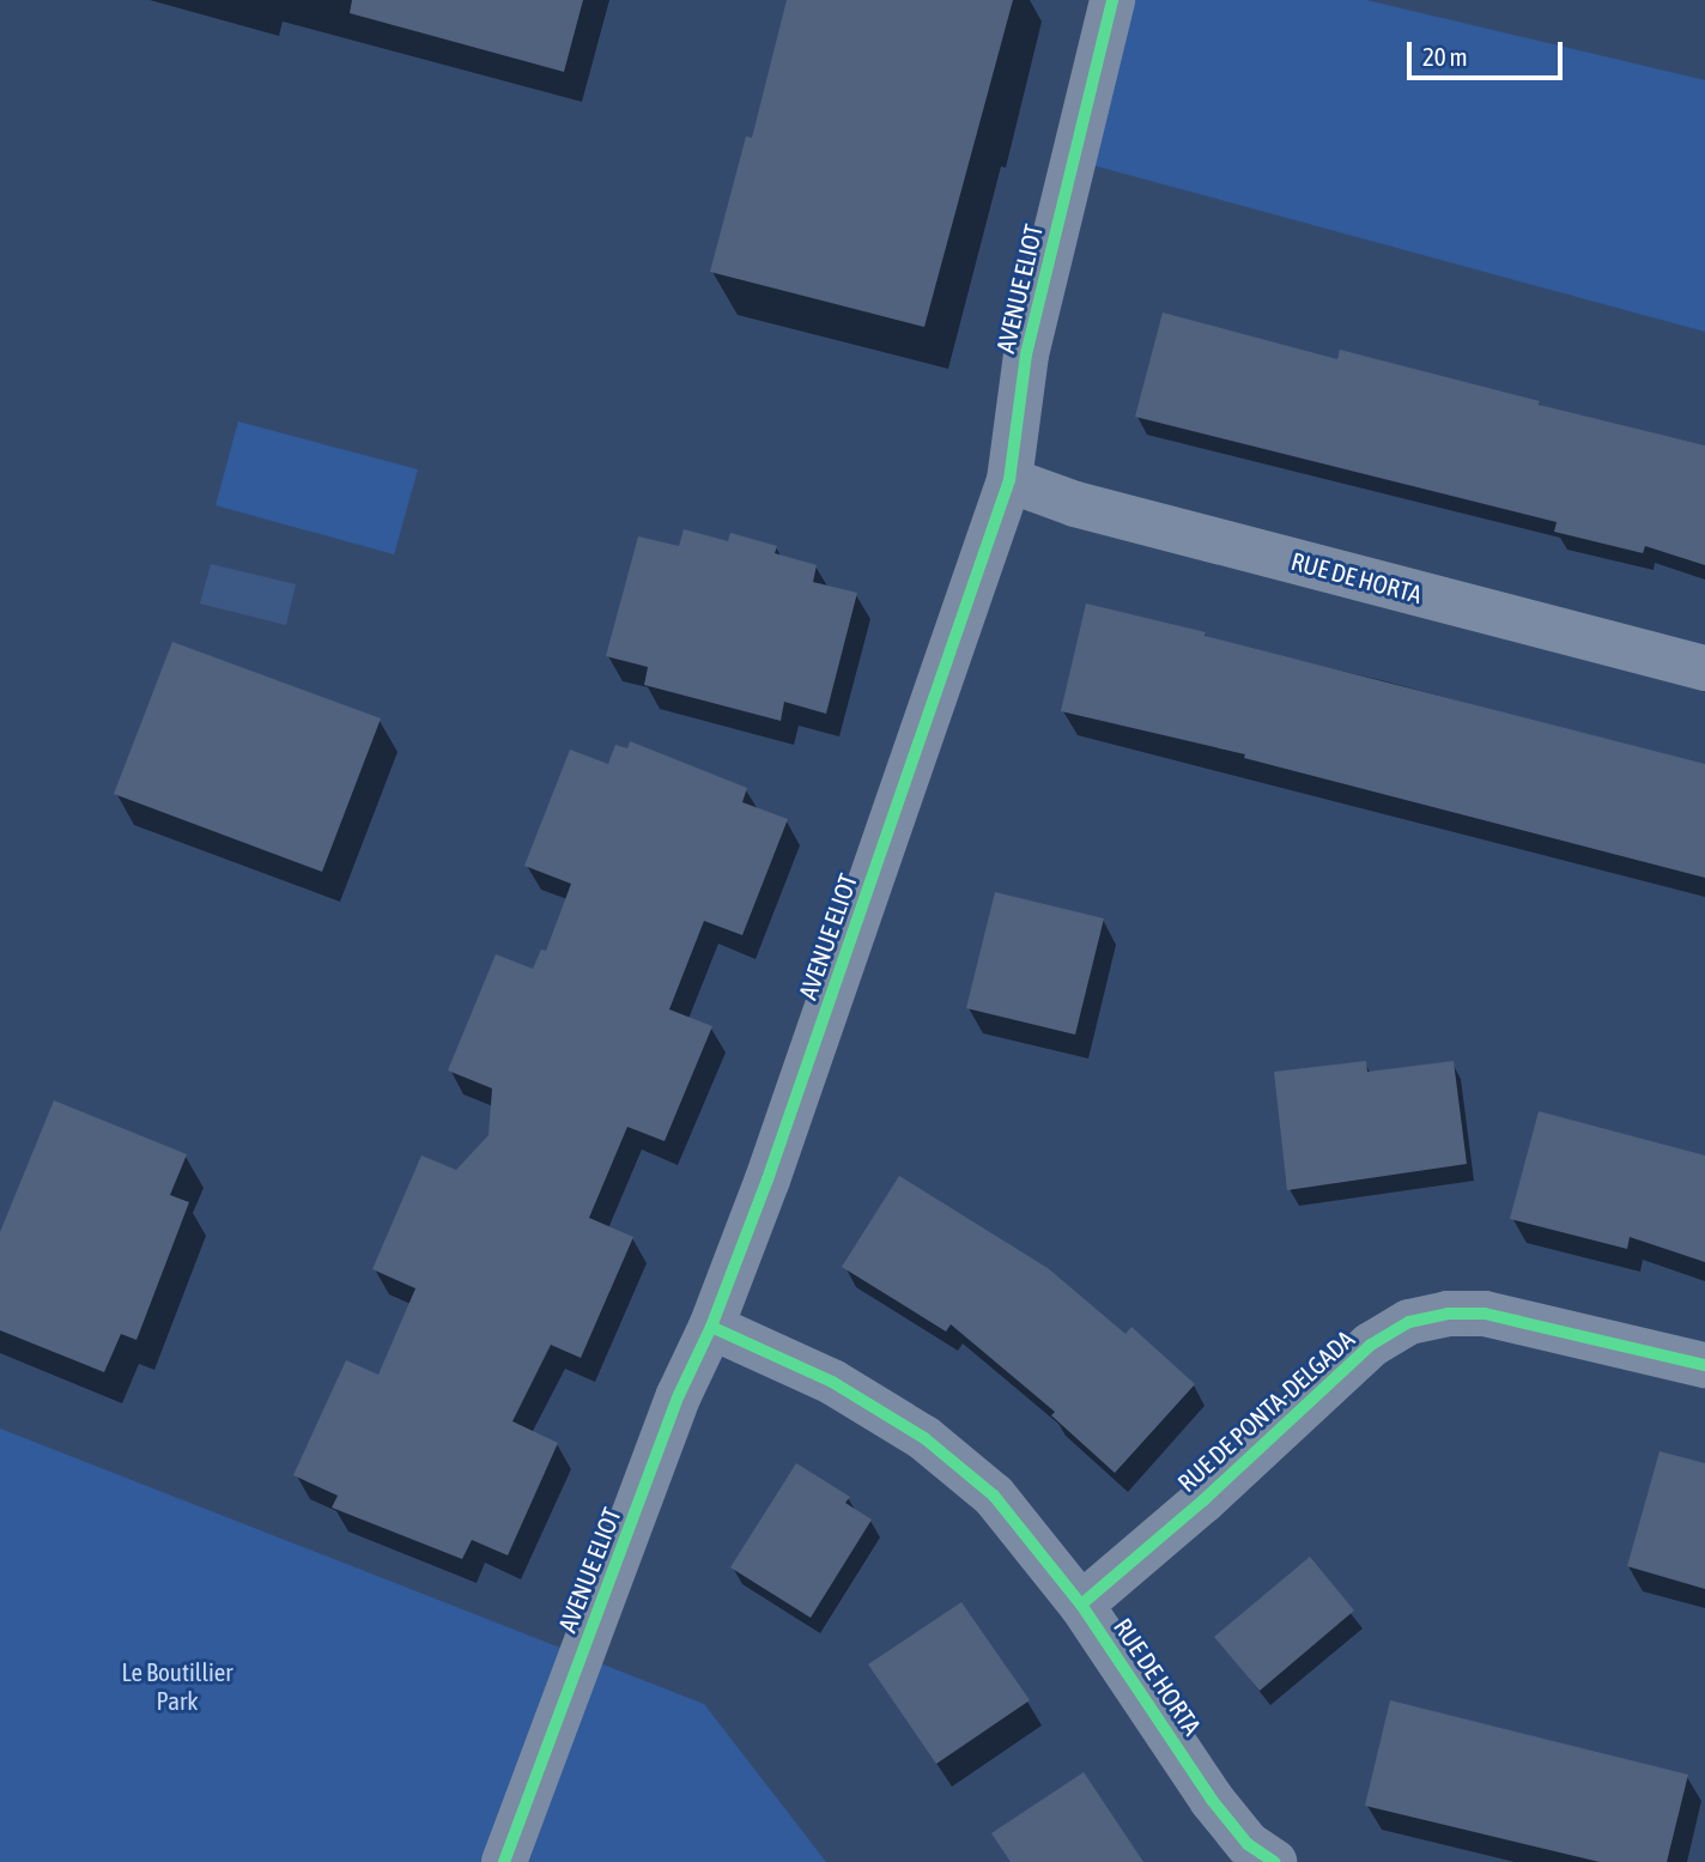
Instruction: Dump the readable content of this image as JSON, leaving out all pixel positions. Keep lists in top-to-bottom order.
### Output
{
  "streets": {
    "street": ["AVENUE ELIOT", "RUE DE HORTA", "RUE DE PONTA-DELGADA"]
  },
  "crossings": [
    ["AVENUE ELIOT", "RUE DE HORTA"],
    ["RUE DE HORTA", "RUE DE PONTA-DELGADA"]
  ],
  "parks": ["Le Boutillier Park"],
  "scale_bar": "20 m"
}
